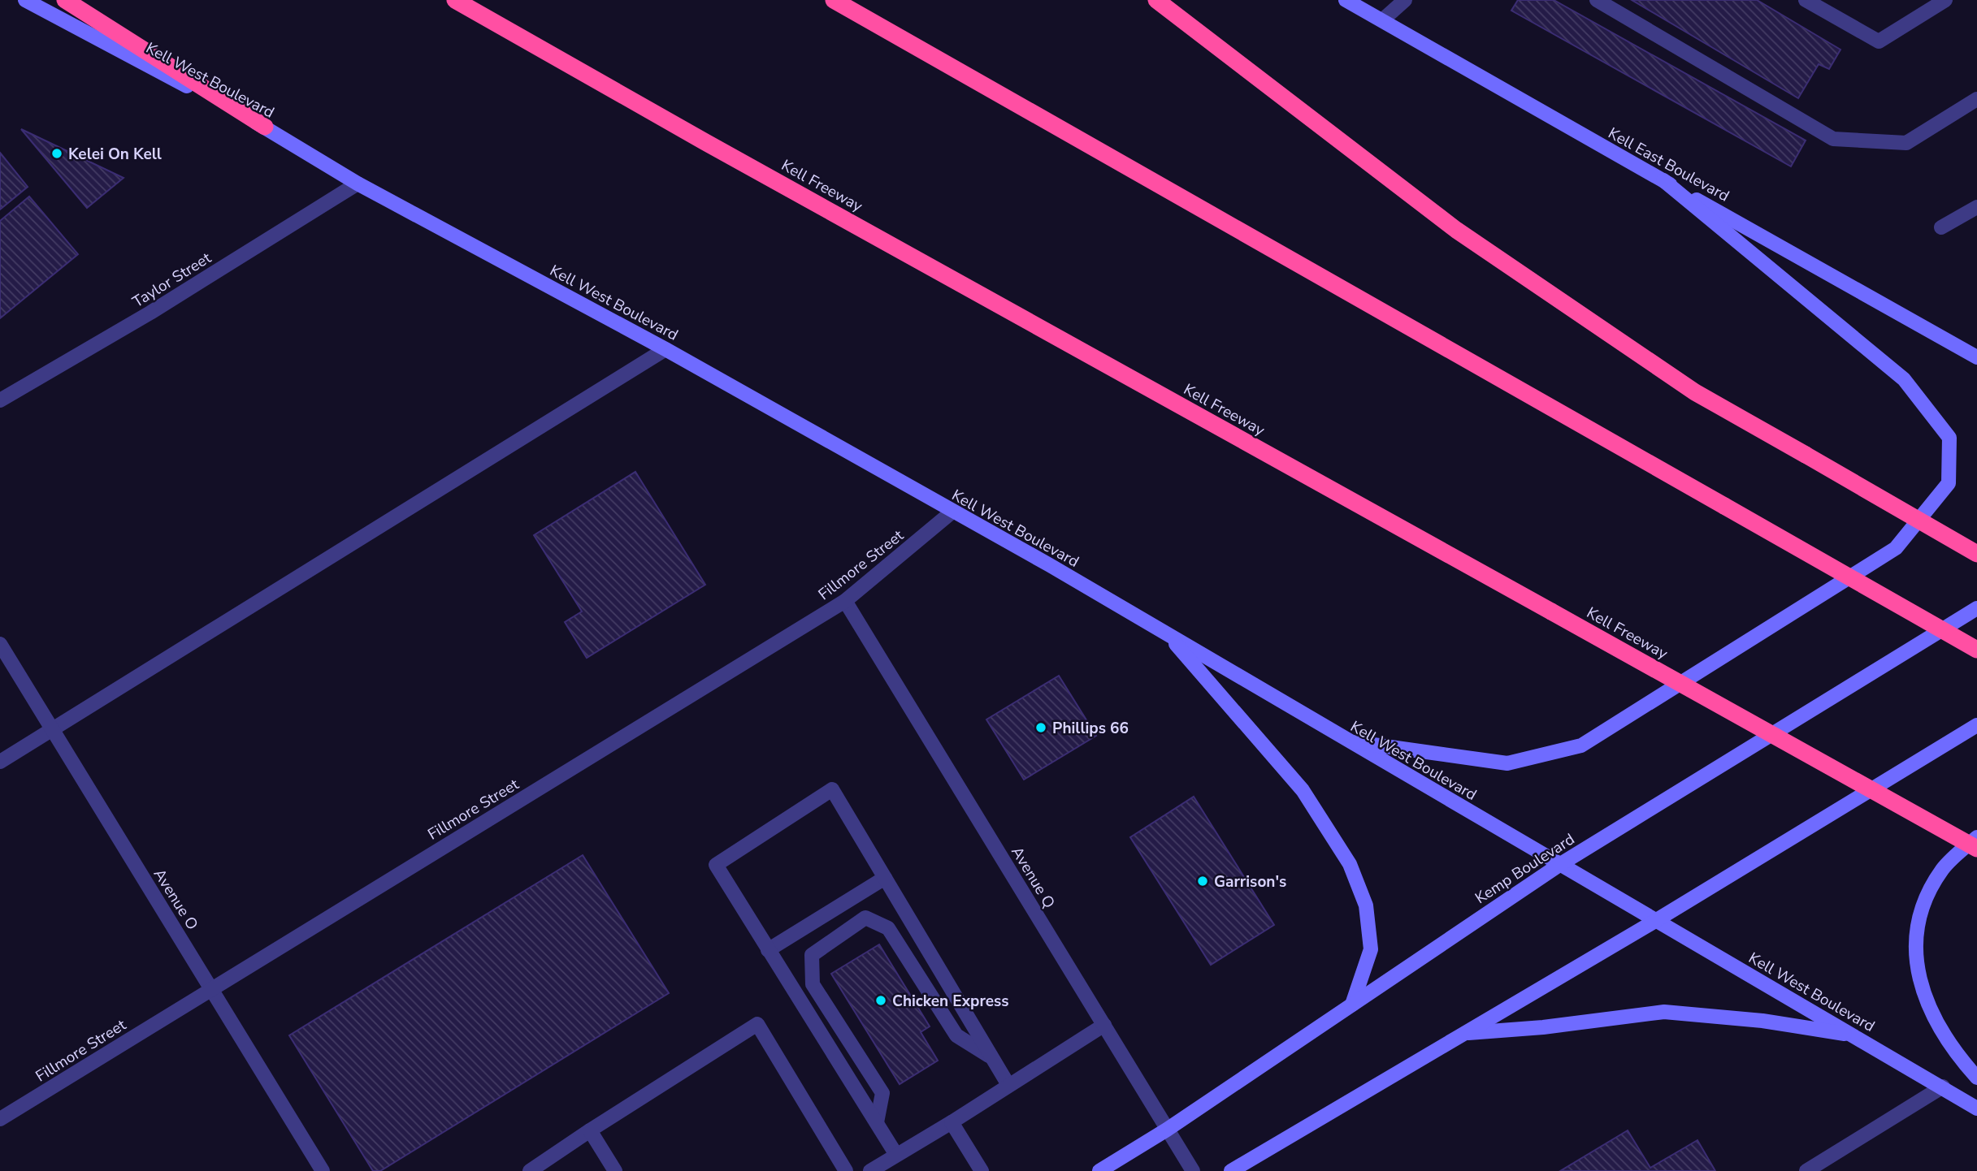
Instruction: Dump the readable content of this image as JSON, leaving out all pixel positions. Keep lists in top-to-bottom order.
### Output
{
  "streets": {
    "highway": ["Kell Freeway"],
    "main road": ["Kell West Boulevard", "Kell East Boulevard", "Kemp Boulevard"],
    "street": [
      "Taylor Street",
      "Fillmore Street",
      "Avenue Q",
      "Avenue O"
    ]
  },
  "crossings": [
    ["Kell West Boulevard", "Taylor Street"],
    ["Kell West Boulevard", "Fillmore Street"],
    ["Kell West Boulevard", "Kemp Boulevard"],
    ["Fillmore Street", "Avenue Q"],
    ["Fillmore Street", "Avenue O"],
    ["Kemp Boulevard", "Avenue Q"]
  ],
  "places": [
    "Kelei On Kell",
    "Phillips 66",
    "Garrison's",
    "Chicken Express"
  ]
}
